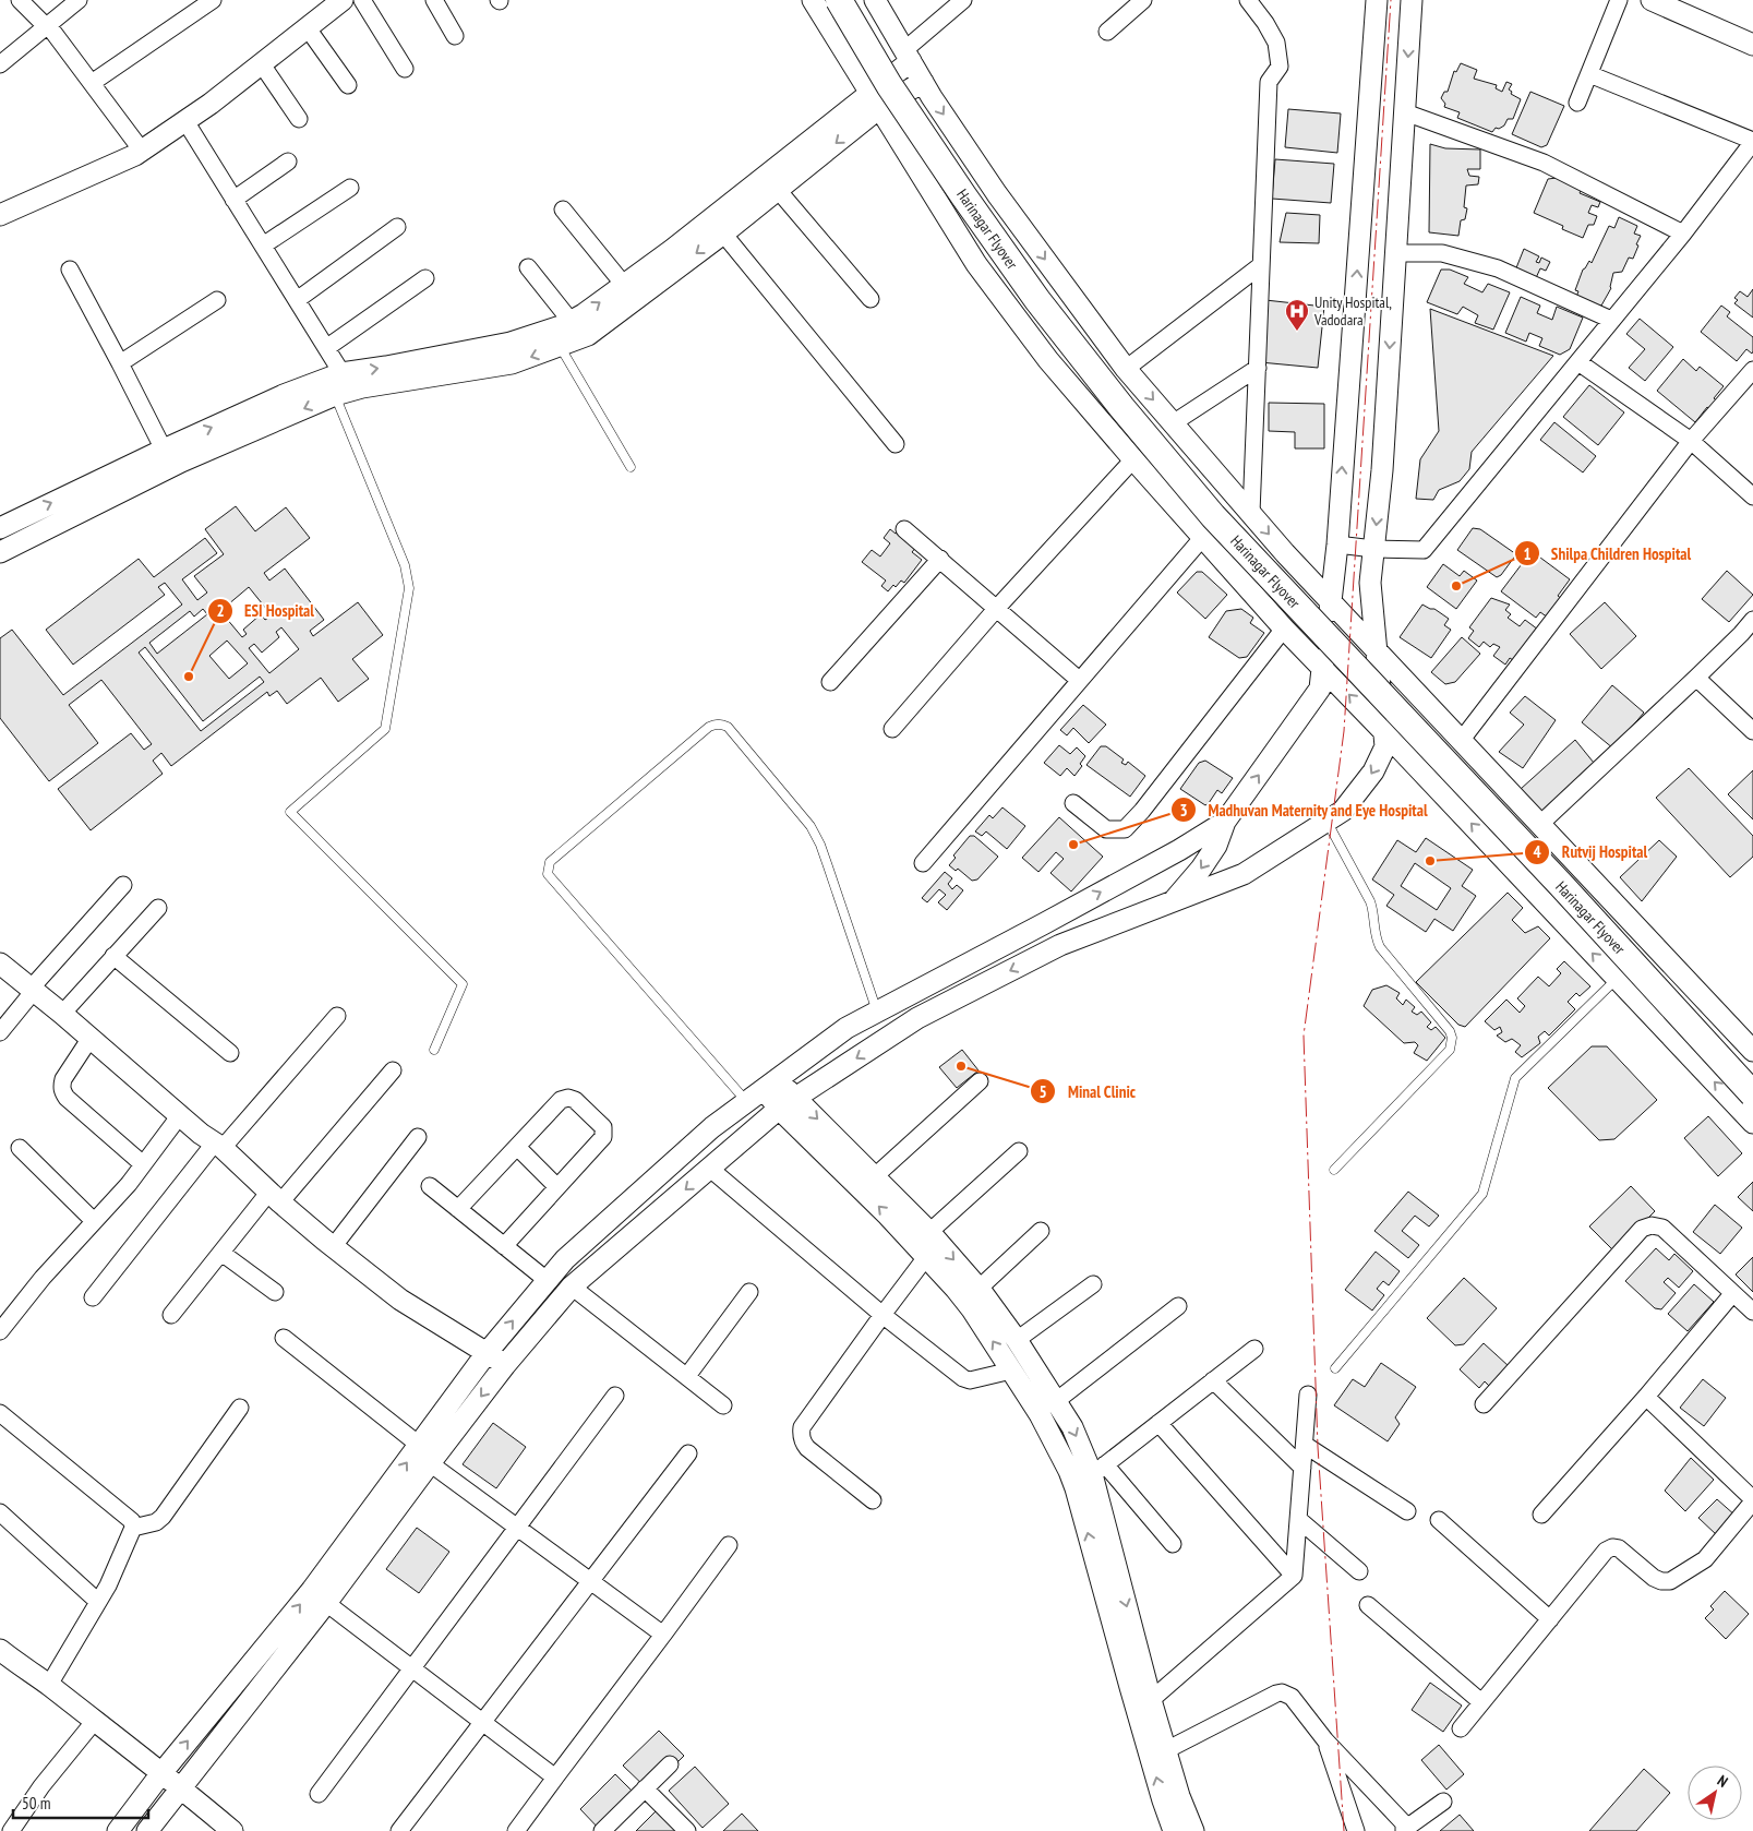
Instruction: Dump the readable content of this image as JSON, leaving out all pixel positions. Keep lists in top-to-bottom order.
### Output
{
  "streets": {
    "main road": ["Harinagar Flyover"]
  },
  "places": {
    "hospital": ["Unity Hospital, Vadodara"],
    "other": [
      "Shilpa Children Hospital",
      "ESI Hospital",
      "Madhuvan Maternity and Eye Hospital",
      "Rutvij Hospital",
      "Minal Clinic"
    ]
  },
  "scale_bar": "50 m",
  "north": "top right"
}
